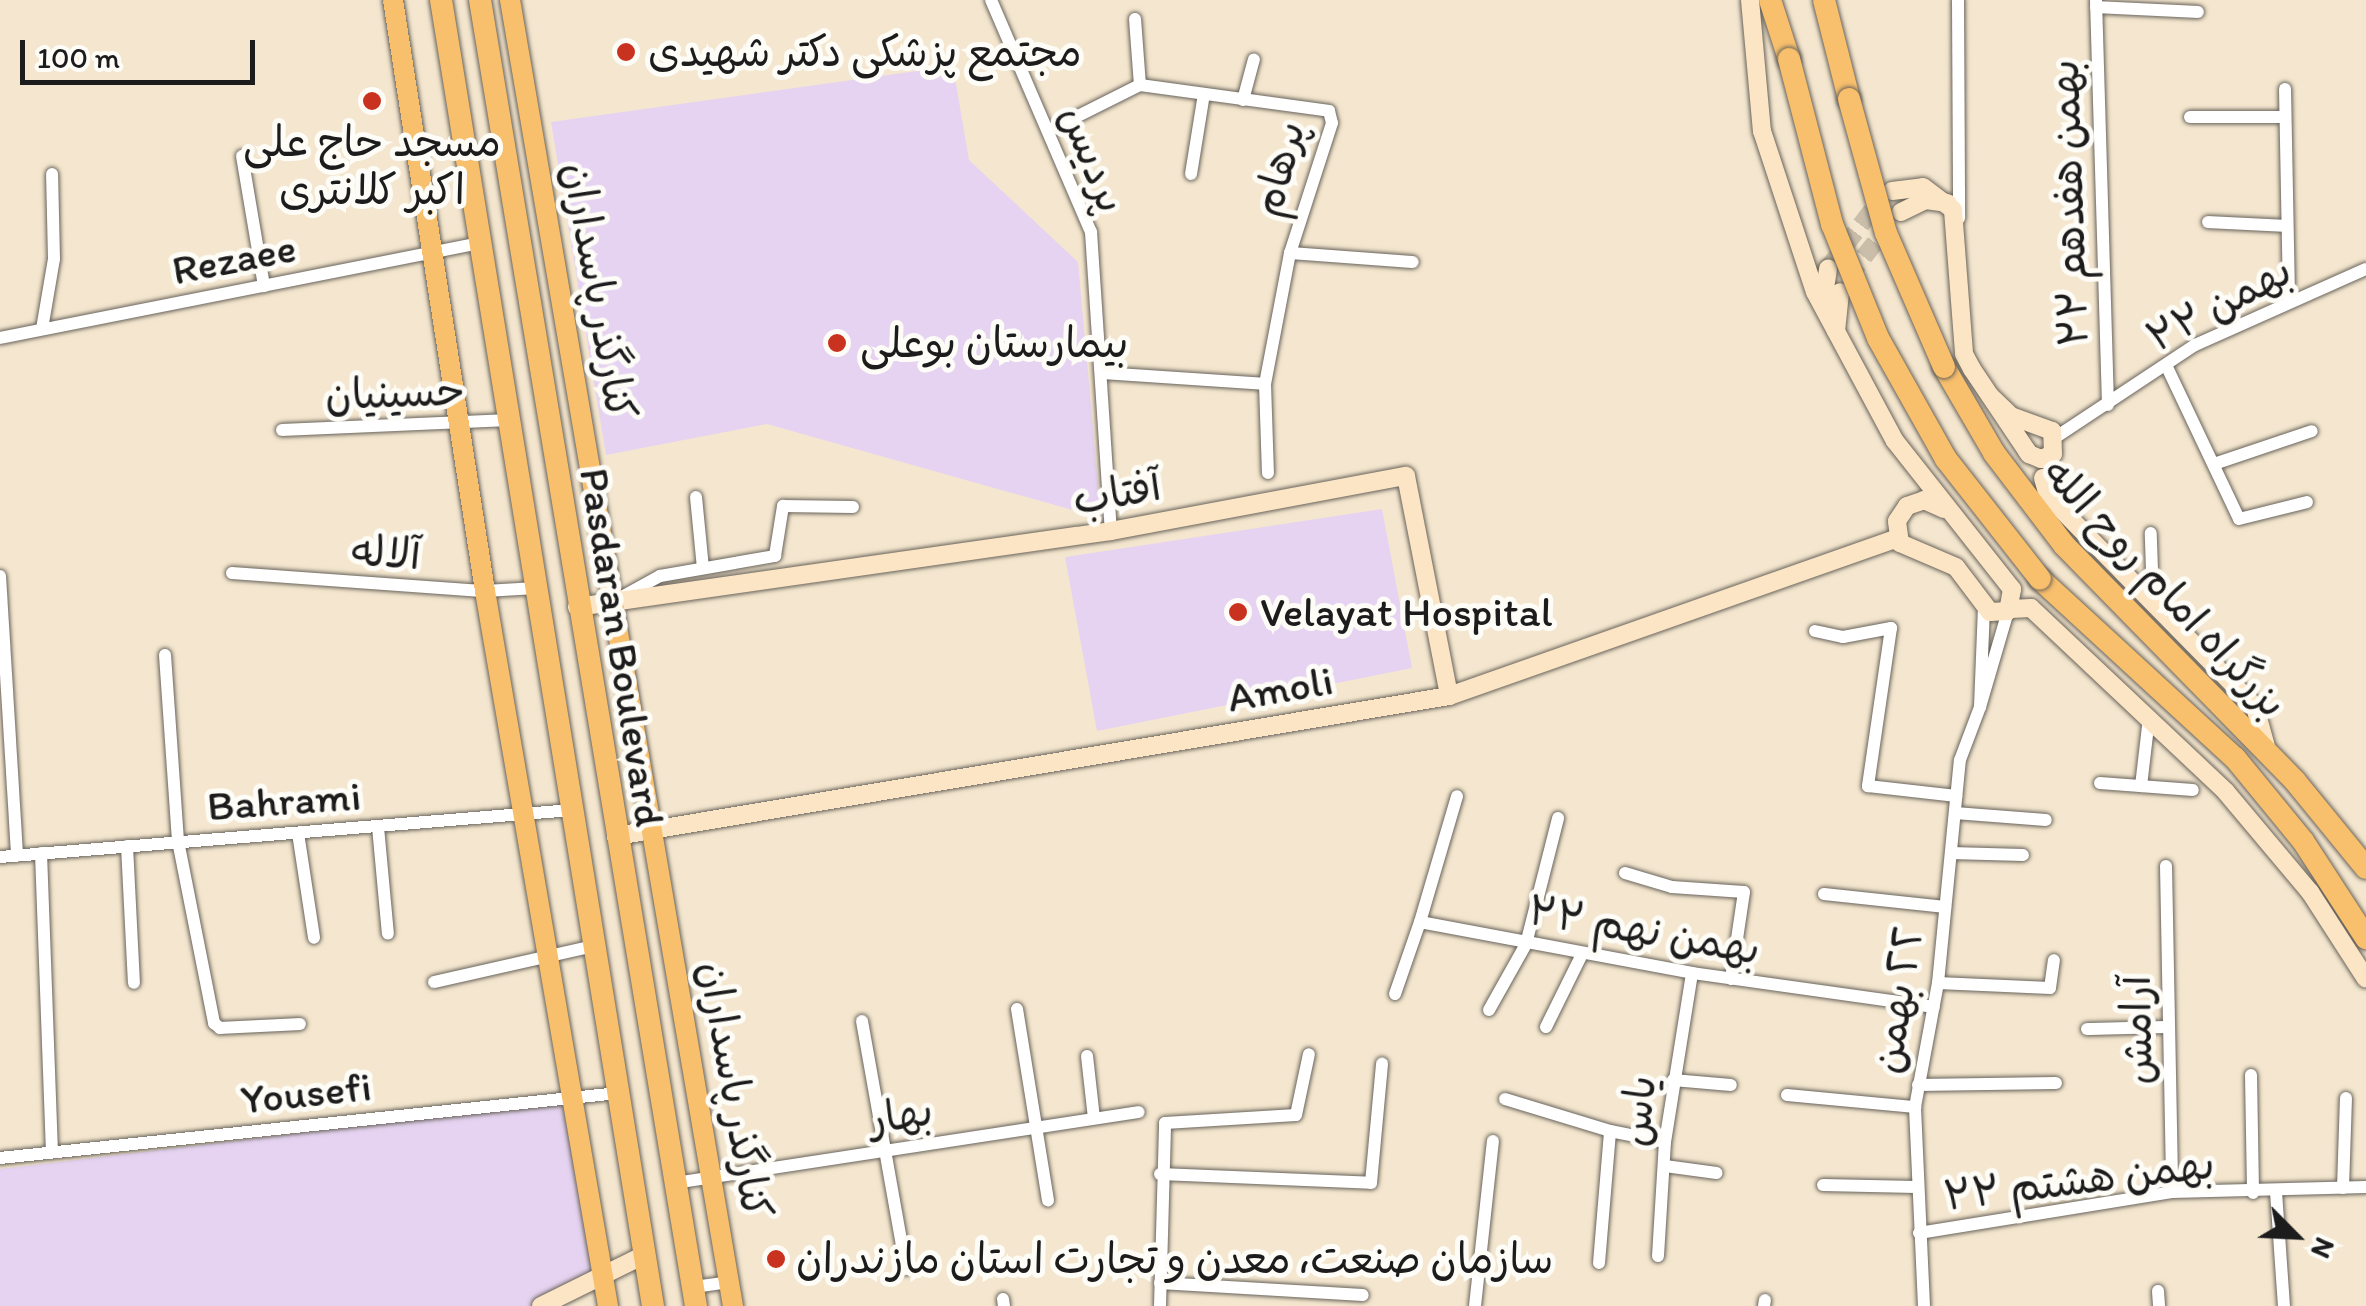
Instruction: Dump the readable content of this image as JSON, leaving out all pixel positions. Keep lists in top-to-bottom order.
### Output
{
  "streets": {
    "highway": ["بزرگراه امام روح الله", "Pasdaran Boulevard"],
    "main road": ["کنارگذر پاسداران", "آفتاب", "Amoli"],
    "street": [
      "پردیس",
      "پرهام",
      "۲۲ بهمن هفدهم",
      "Rezaee",
      "۲۲ بهمن",
      "حسینیان",
      "آلاله",
      "Bahrami",
      "۲۲ بهمن نهم",
      "٢٢ بهمن",
      "آرامش",
      "Yousefi",
      "یاس",
      "بهار",
      "۲۲ بهمن هشتم"
    ]
  },
  "crossings": [
    ["پردیس", "آفتاب"],
    ["۲۲ بهمن هفدهم", "۲۲ بهمن"],
    ["Rezaee", "Pasdaran Boulevard"],
    ["کنارگذر پاسداران", "آفتاب"],
    ["کنارگذر پاسداران", "Amoli"],
    ["کنارگذر پاسداران", "بهار"],
    ["حسینیان", "Pasdaran Boulevard"],
    ["آفتاب", "Pasdaran Boulevard"],
    ["آفتاب", "Amoli"],
    ["آلاله", "Pasdaran Boulevard"],
    ["Pasdaran Boulevard", "Amoli"],
    ["Pasdaran Boulevard", "Bahrami"],
    ["Pasdaran Boulevard", "Yousefi"],
    ["Pasdaran Boulevard", "بهار"],
    ["۲۲ بهمن نهم", "٢٢ بهمن"],
    ["۲۲ بهمن نهم", "یاس"],
    ["٢٢ بهمن", "۲۲ بهمن هشتم"],
    ["آرامش", "۲۲ بهمن هشتم"]
  ],
  "places": [
    "مجتمع پزشکی دکتر شهیدی",
    "مسجد حاج علی اکبر کلانتری",
    "بیمارستان بوعلی",
    "Velayat Hospital",
    "سازمان صنعت، معدن و تجارت استان مازندران"
  ],
  "scale_bar": "100 m",
  "north": "bottom right"
}
